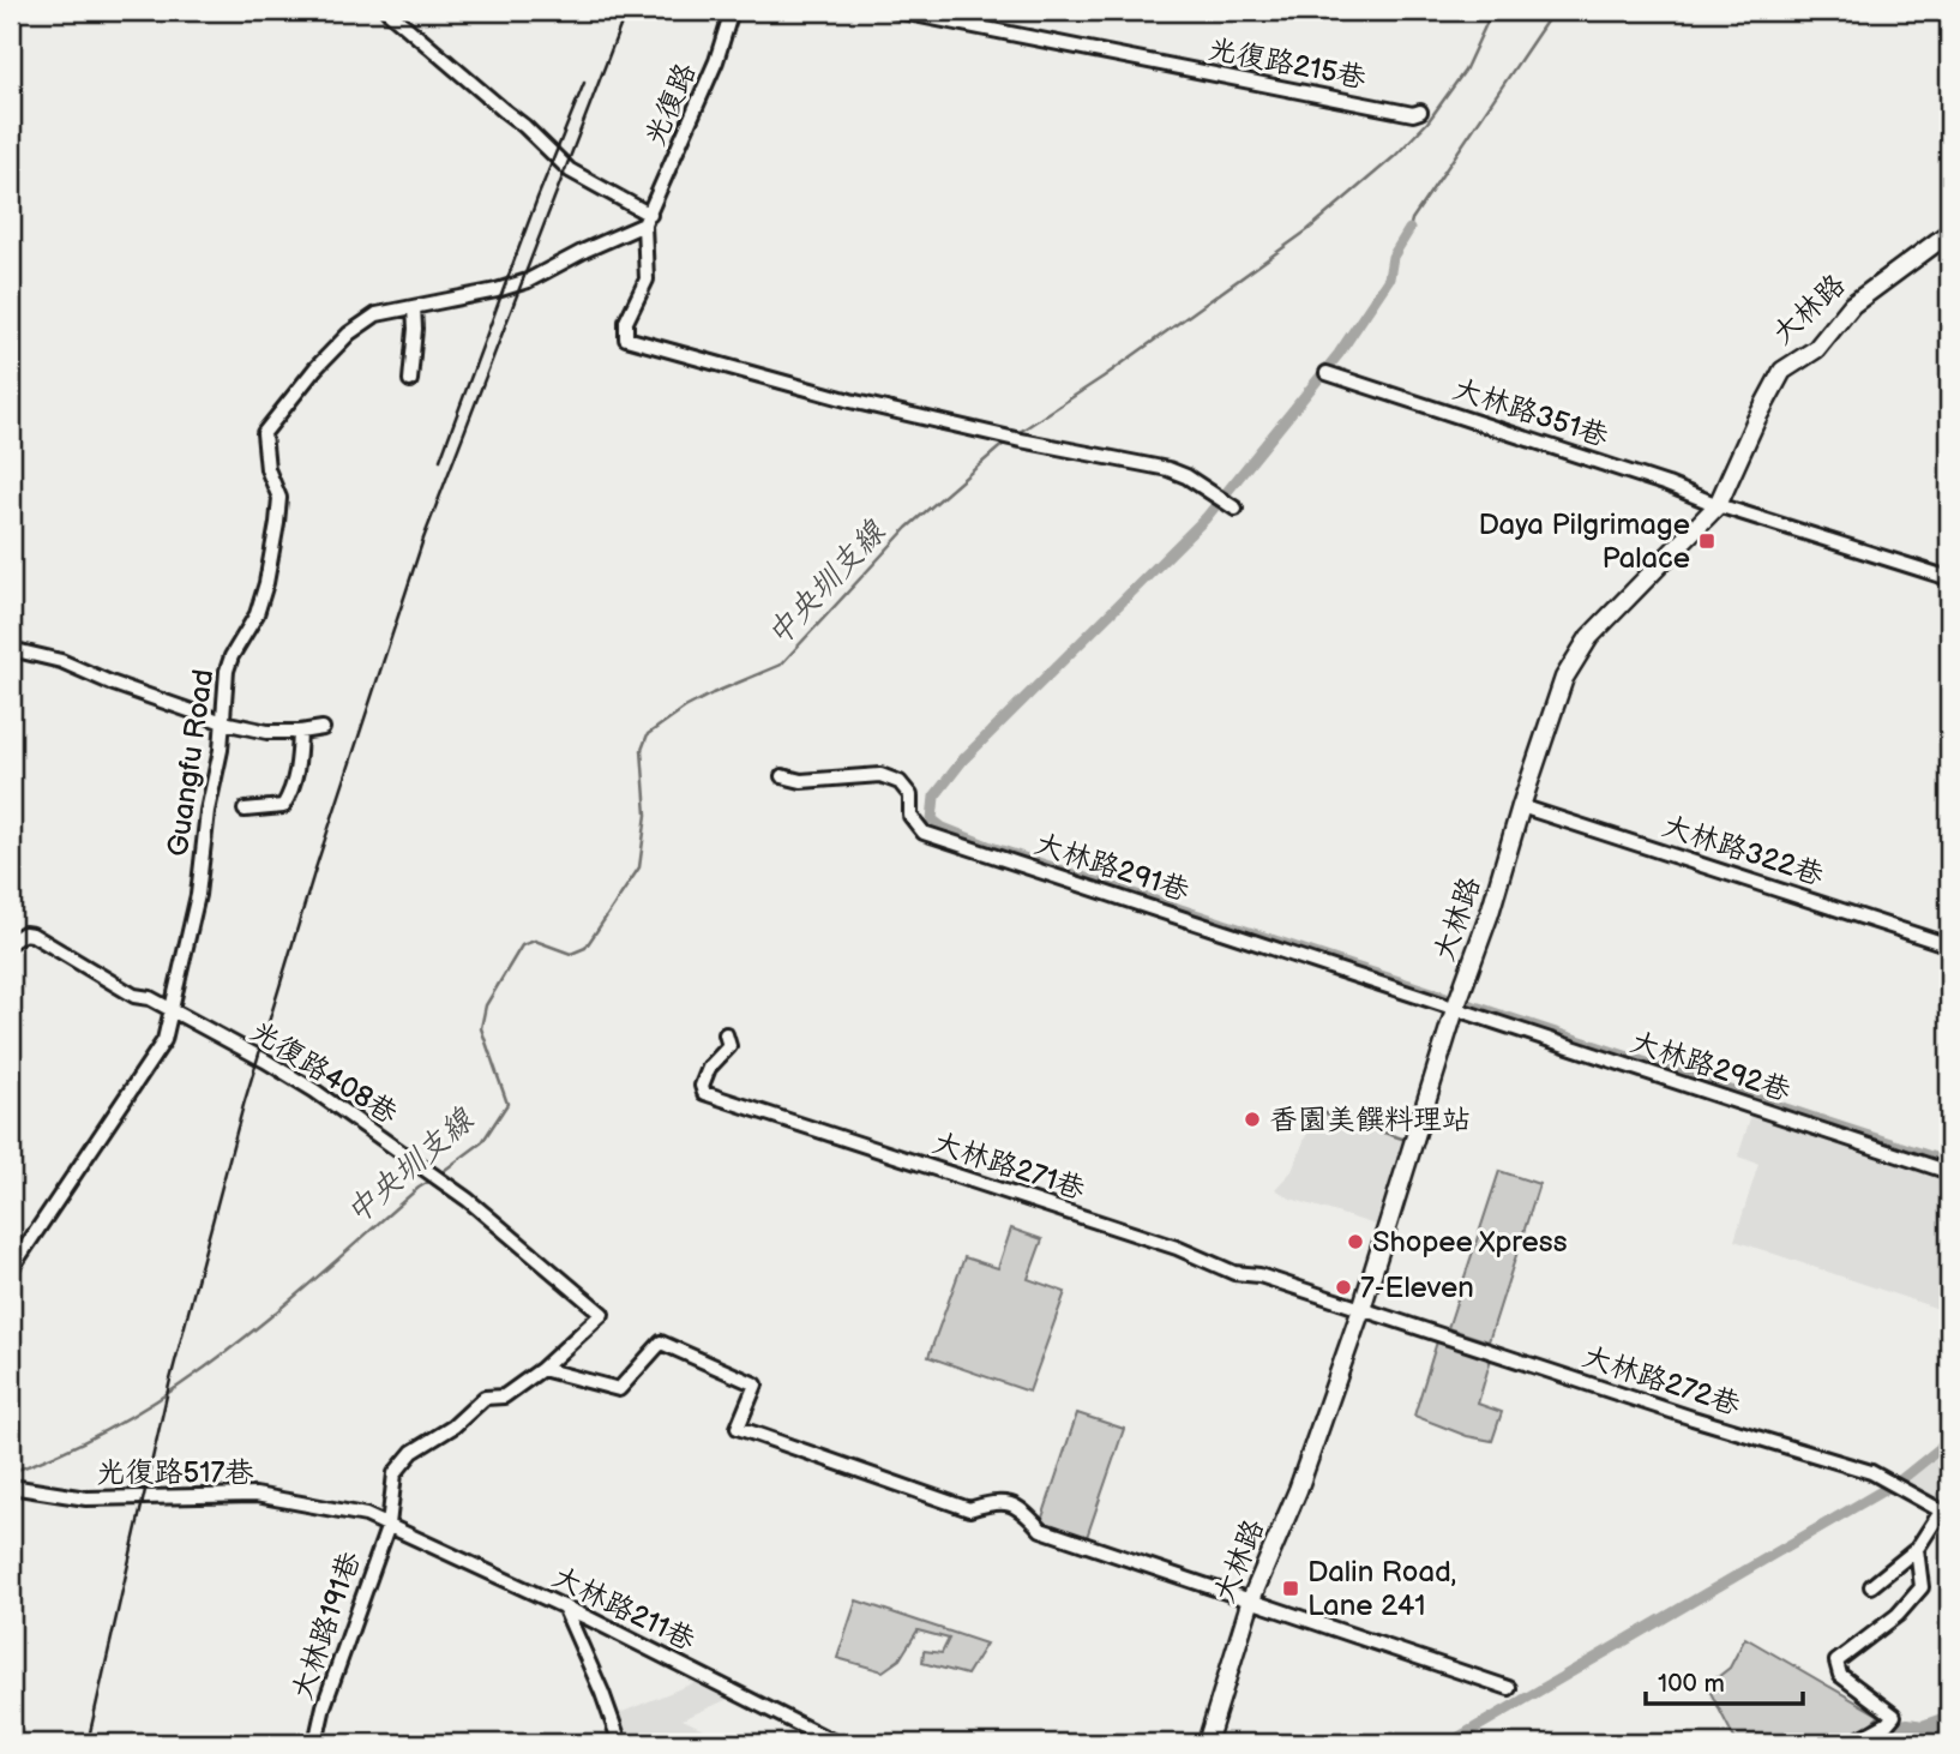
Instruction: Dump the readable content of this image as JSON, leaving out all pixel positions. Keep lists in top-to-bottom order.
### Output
{
  "streets": {
    "street": [
      "光復路215巷",
      "光復路",
      "大林路",
      "大林路351巷",
      "Guangfu Road",
      "大林路322巷",
      "大林路291巷",
      "大林路292巷",
      "光復路408巷",
      "大林路271巷",
      "大林路272巷",
      "光復路517巷",
      "大林路211巷",
      "大林路191巷"
    ]
  },
  "crossings": [
    ["光復路", "Guangfu Road"],
    ["大林路", "大林路351巷"],
    ["大林路", "大林路322巷"],
    ["大林路", "大林路291巷"],
    ["大林路", "大林路292巷"],
    ["大林路", "大林路271巷"],
    ["大林路", "大林路272巷"],
    ["Guangfu Road", "光復路408巷"],
    ["大林路291巷", "大林路292巷"],
    ["光復路408巷", "大林路191巷"],
    ["大林路271巷", "大林路272巷"],
    ["光復路517巷", "大林路211巷"],
    ["光復路517巷", "大林路191巷"],
    ["大林路211巷", "大林路191巷"]
  ],
  "water": ["中央圳支線"],
  "places": {
    "transit": ["Daya Pilgrimage Palace", "Dalin Road, Lane 241"],
    "other": ["香園美饌料理站", "Shopee Xpress", "7-Eleven"]
  },
  "scale_bar": "100 m"
}
